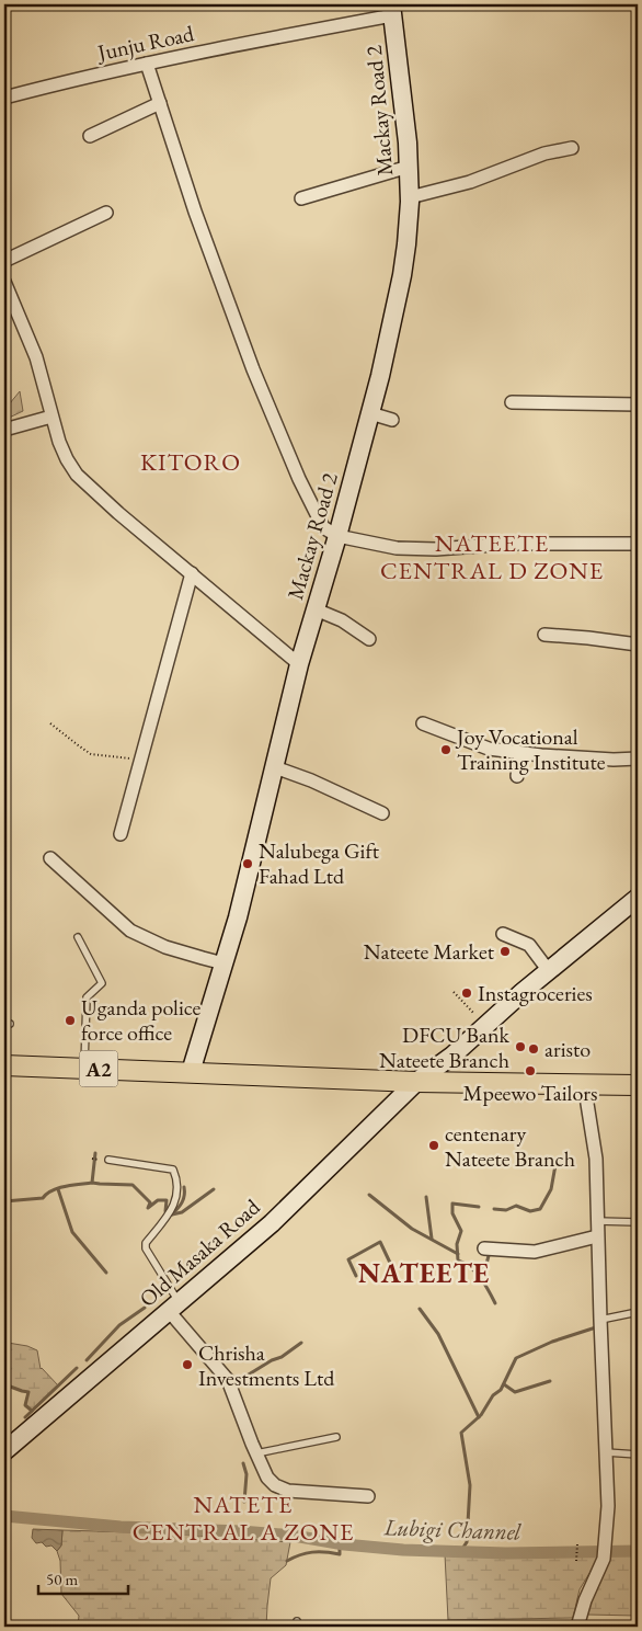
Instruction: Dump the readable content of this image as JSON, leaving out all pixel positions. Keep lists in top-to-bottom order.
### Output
{
  "streets": {
    "main road": ["A2"],
    "street": ["Junju Road", "Mackay Road 2", "Old Masaka Road"]
  },
  "crossings": [
    ["Junju Road", "Mackay Road 2"],
    ["Mackay Road 2", "A2"],
    ["A2", "Old Masaka Road"]
  ],
  "districts": [
    "KITORO",
    "NATEETE CENTRAL D ZONE",
    "NATEETE",
    "NATETE CENTRAL A ZONE"
  ],
  "water": ["Lubigi Channel"],
  "places": [
    "Joy Vocational Training Institute",
    "Nalubega Gift Fahad Ltd",
    "Nateete Market",
    "Instagroceries",
    "Uganda police force office",
    "DFCU Bank Nateete Branch",
    "aristo",
    "Mpeewo Tailors",
    "centenary Nateete Branch",
    "Chrisha Investments Ltd"
  ],
  "scale_bar": "50 m"
}
